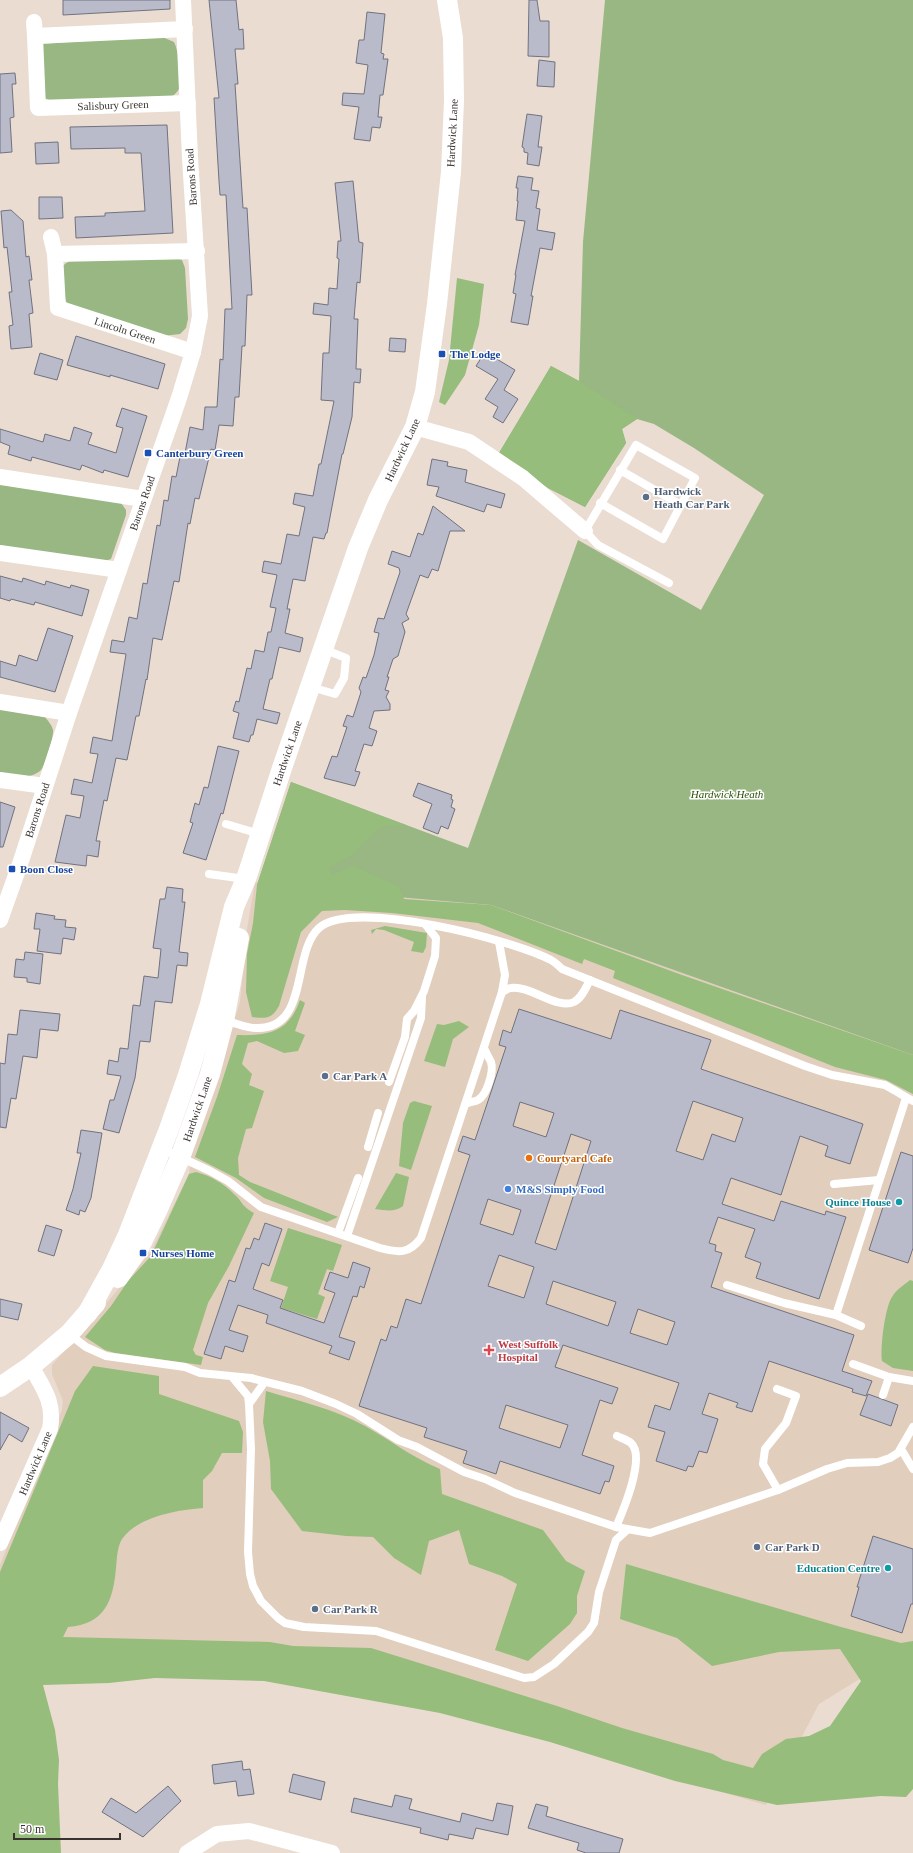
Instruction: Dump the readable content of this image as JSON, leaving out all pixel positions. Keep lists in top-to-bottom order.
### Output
{
  "streets": {
    "street": [
      "Salisbury Green",
      "Hardwick Lane",
      "Barons Road",
      "Lincoln Green"
    ]
  },
  "crossings": [
    ["Salisbury Green", "Barons Road"],
    ["Barons Road", "Lincoln Green"]
  ],
  "parks": ["Hardwick Heath"],
  "places": {
    "transit": [
      "The Lodge",
      "Canterbury Green",
      "Boon Close",
      "Nurses Home"
    ],
    "other": [
      "Hardwick Heath Car Park",
      "Car Park A",
      "Courtyard Cafe",
      "M&S Simply Food",
      "Quince House",
      "Car Park D",
      "Education Centre",
      "Car Park R"
    ],
    "health": ["West Suffolk Hospital"]
  },
  "scale_bar": "50 m"
}
